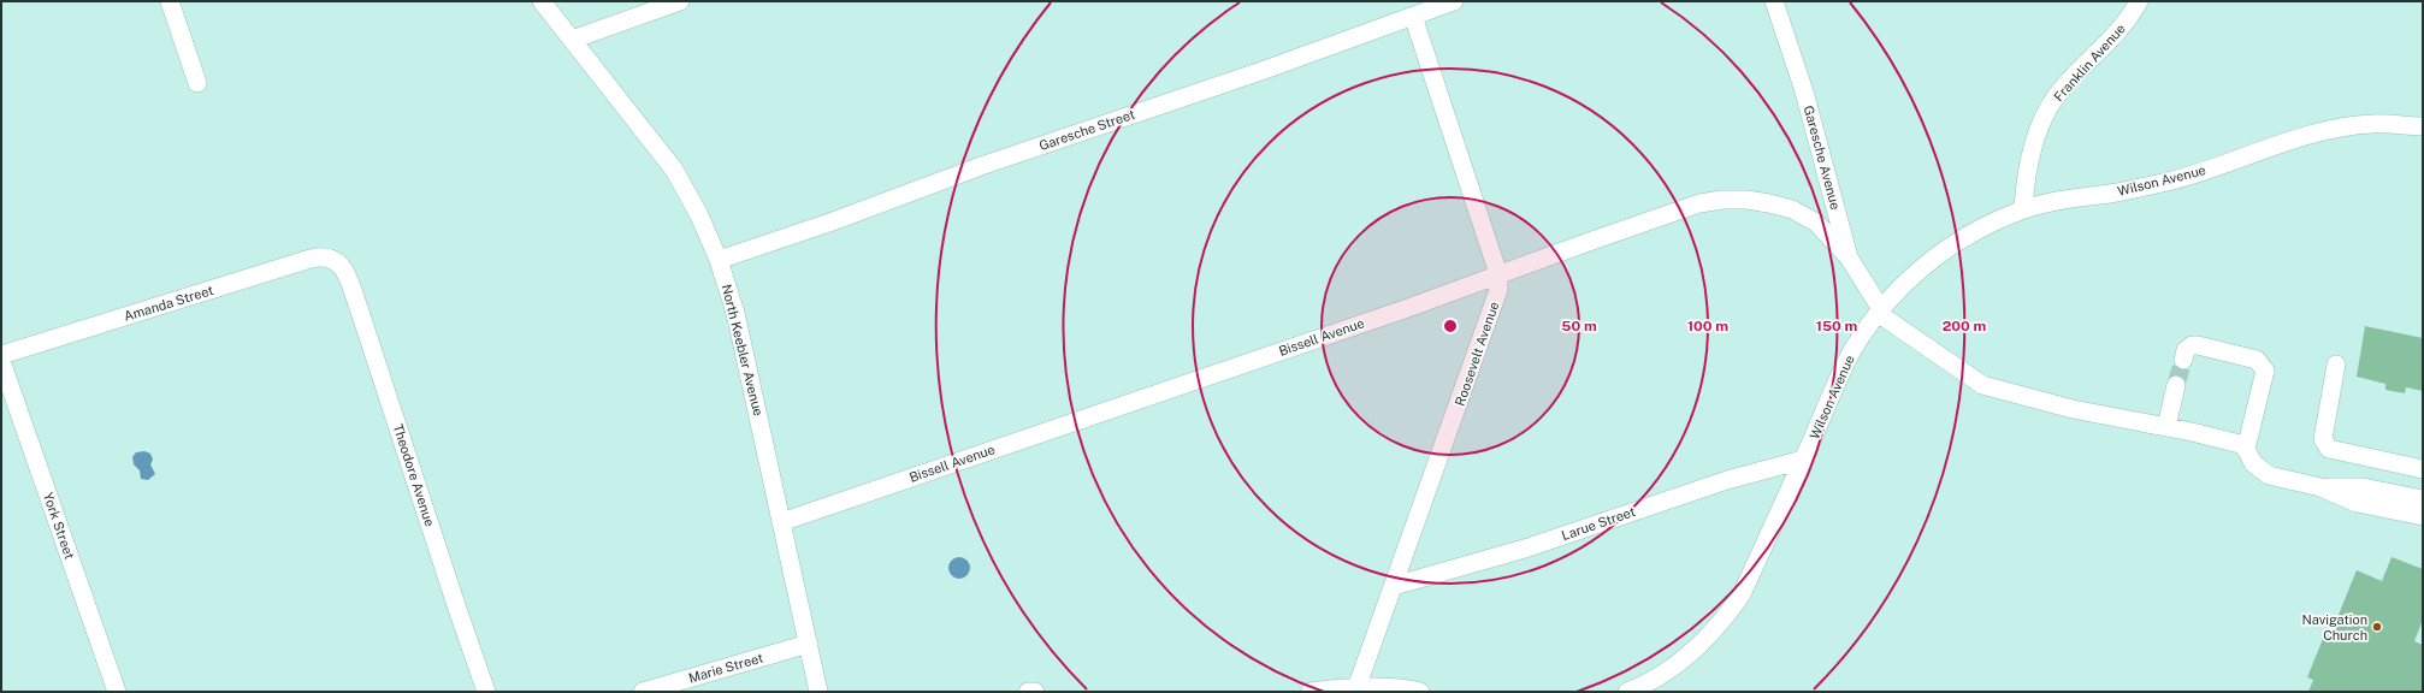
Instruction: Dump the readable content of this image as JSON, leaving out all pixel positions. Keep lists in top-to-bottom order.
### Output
{
  "streets": {
    "street": [
      "Franklin Avenue",
      "Garesche Street",
      "Garesche Avenue",
      "Wilson Avenue",
      "Amanda Street",
      "Bissell Avenue",
      "North Keebler Avenue",
      "Roosevelt Avenue",
      "Theodore Avenue",
      "Larue Street",
      "York Street",
      "Marie Street"
    ]
  },
  "crossings": [
    ["Franklin Avenue", "Wilson Avenue"],
    ["Garesche Street", "North Keebler Avenue"],
    ["Garesche Street", "Roosevelt Avenue"],
    ["Garesche Avenue", "Wilson Avenue"],
    ["Garesche Avenue", "Bissell Avenue"],
    ["Wilson Avenue", "Larue Street"],
    ["Amanda Street", "Theodore Avenue"],
    ["Bissell Avenue", "North Keebler Avenue"],
    ["Bissell Avenue", "Roosevelt Avenue"],
    ["North Keebler Avenue", "Marie Street"],
    ["Roosevelt Avenue", "Larue Street"]
  ],
  "places": ["Navigation Church"],
  "rings": [
    "50 m",
    "100 m",
    "150 m",
    "200 m"
  ]
}
